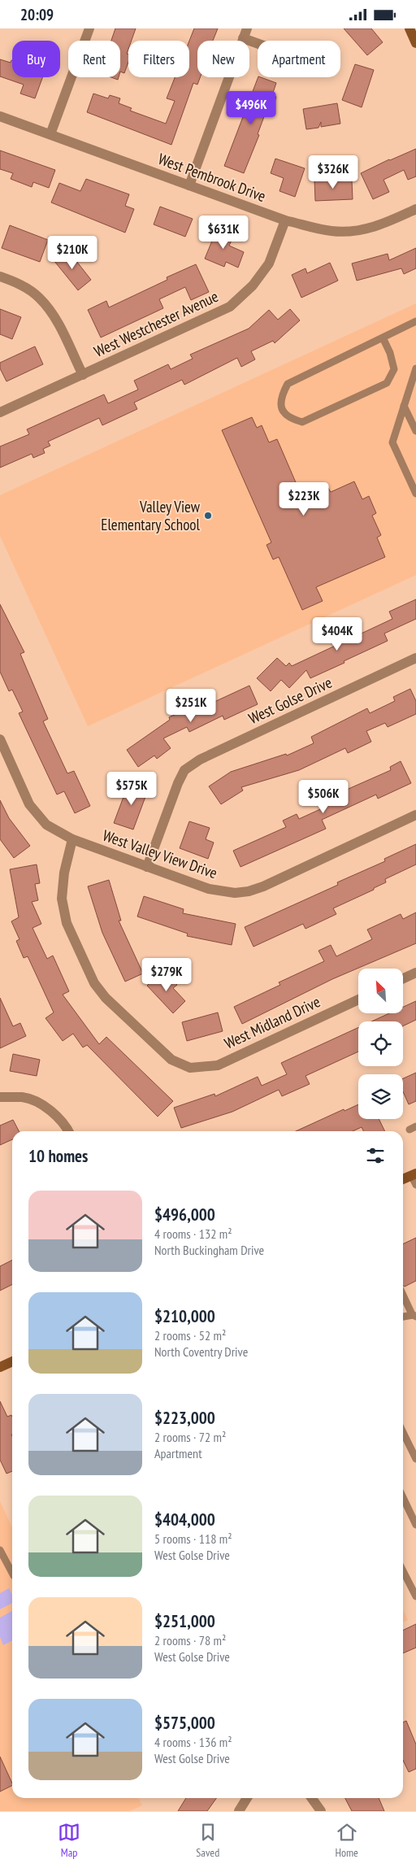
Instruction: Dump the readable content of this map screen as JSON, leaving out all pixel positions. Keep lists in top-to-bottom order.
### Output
{
  "streets": {
    "street": [
      "West Pembrook Drive",
      "West Westchester Avenue",
      "West Golse Drive",
      "West Valley View Drive",
      "West Midland Drive"
    ]
  },
  "crossings": [
    ["West Pembrook Drive", "West Westchester Avenue"],
    ["West Golse Drive", "West Valley View Drive"],
    ["West Valley View Drive", "West Midland Drive"]
  ],
  "places": ["Valley View Elementary School"],
  "north": "top left",
  "page": {
    "status": "20:09",
    "chip": [
      "Buy",
      "Rent",
      "Filters",
      "New",
      "Apartment"
    ],
    "price": [
      "$496K",
      "$326K",
      "$631K",
      "$210K",
      "$223K",
      "$404K",
      "$251K",
      "$575K",
      "$506K",
      "$279K"
    ],
    "heading": "10 homes",
    "list": [
      {
        "name": "$496,000",
        "note": "4 rooms · 132 m² · North Buckingham Drive"
      },
      {
        "name": "$210,000",
        "note": "2 rooms · 52 m² · North Coventry Drive"
      },
      {
        "name": "$223,000",
        "note": "2 rooms · 72 m² · Apartment"
      },
      {
        "name": "$404,000",
        "note": "5 rooms · 118 m² · West Golse Drive"
      },
      {
        "name": "$251,000",
        "note": "2 rooms · 78 m² · West Golse Drive"
      },
      {
        "name": "$575,000",
        "note": "4 rooms · 136 m² · West Golse Drive"
      }
    ],
    "tabs": ["Map", "Saved", "Home"]
  }
}
